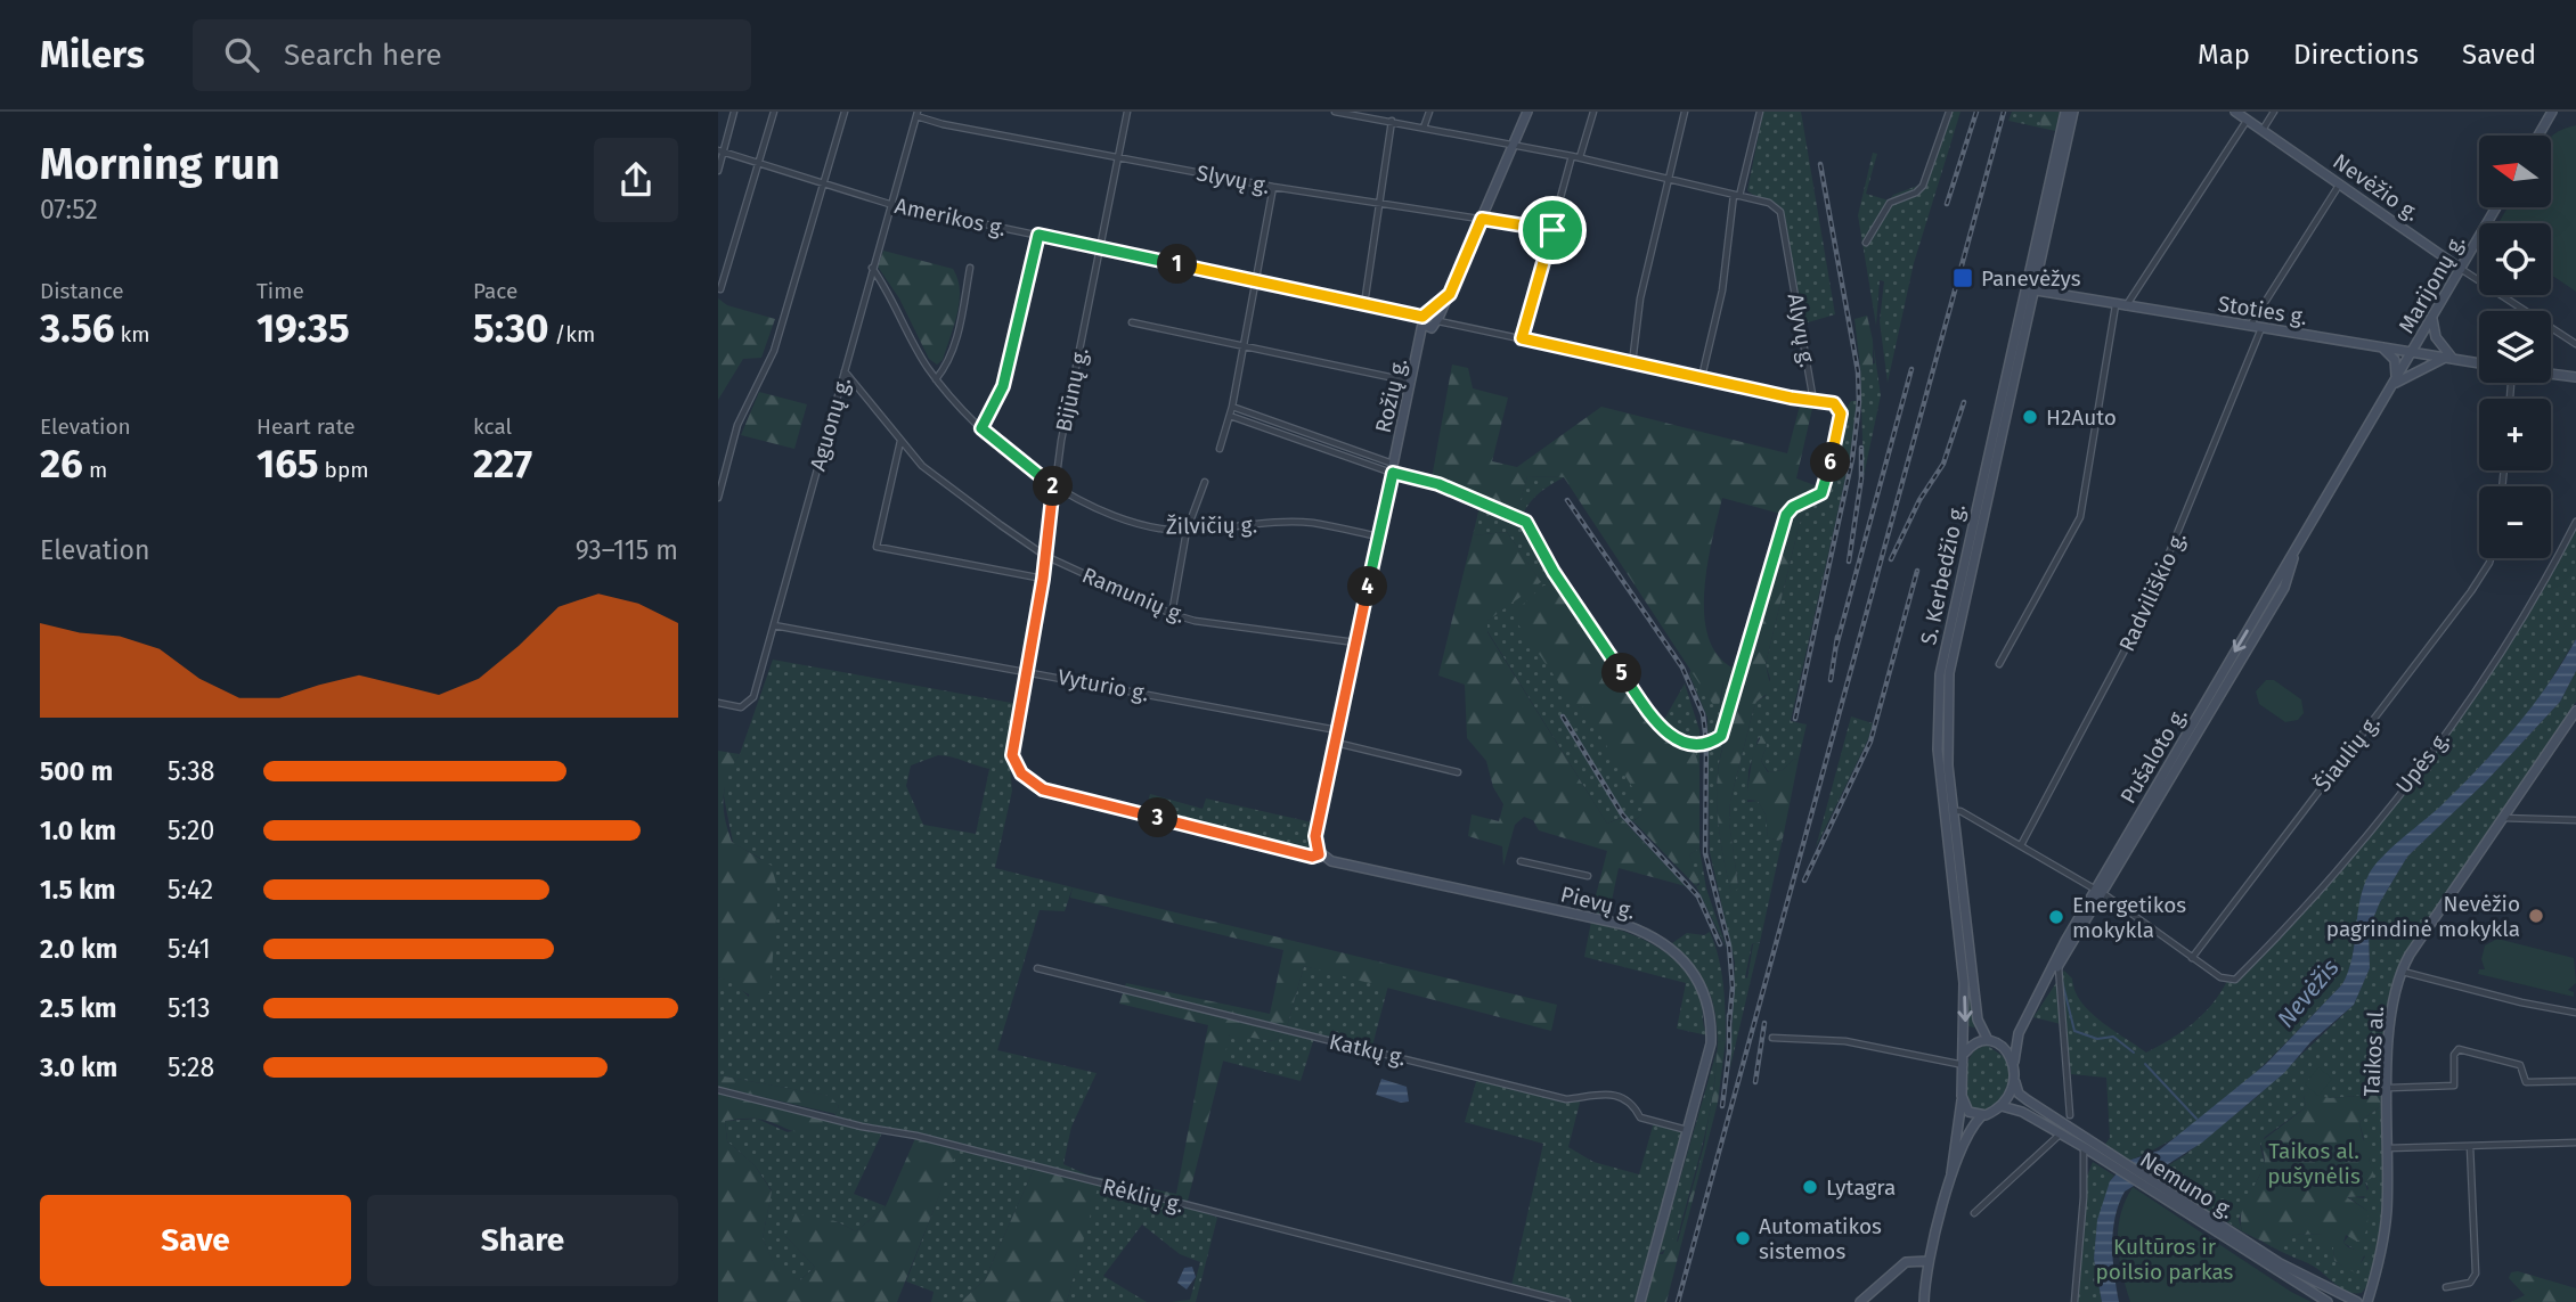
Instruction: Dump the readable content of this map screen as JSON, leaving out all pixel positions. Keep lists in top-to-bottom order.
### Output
{
  "streets": {
    "main road": [
      "Nevėžio g.",
      "Marijonų g.",
      "Stoties g.",
      "Rožių g.",
      "S. Kerbedžio g.",
      "Pušaloto g.",
      "Pievų g.",
      "Taikos al.",
      "Nemuno g."
    ],
    "street": [
      "Slyvų g.",
      "Amerikos g.",
      "Alyvų g.",
      "Bijūnų g.",
      "Aguonų g.",
      "Žilvičių g.",
      "Radviliškio g.",
      "Ramunių g.",
      "Vyturio g.",
      "Šiaulių g.",
      "Upės g.",
      "Katkų g.",
      "Rėklių g."
    ]
  },
  "crossings": [
    ["Slyvų g.", "Bijūnų g."],
    ["Slyvų g.", "Rožių g."],
    ["Slyvų g.", "Aguonų g."],
    ["Nevėžio g.", "Marijonų g."],
    ["Amerikos g.", "Bijūnų g."],
    ["Amerikos g.", "Rožių g."],
    ["Amerikos g.", "Aguonų g."],
    ["Marijonų g.", "Stoties g."],
    ["Marijonų g.", "Pušaloto g."],
    ["Stoties g.", "S. Kerbedžio g."],
    ["Stoties g.", "Radviliškio g."],
    ["Stoties g.", "Pušaloto g."],
    ["Bijūnų g.", "Rožių g."],
    ["Bijūnų g.", "Žilvičių g."],
    ["Bijūnų g.", "Ramunių g."],
    ["Bijūnų g.", "Vyturio g."],
    ["Bijūnų g.", "Pievų g."],
    ["Rožių g.", "Žilvičių g."],
    ["Rožių g.", "Ramunių g."],
    ["Rožių g.", "Vyturio g."],
    ["Rožių g.", "Pievų g."],
    ["Aguonų g.", "Žilvičių g."],
    ["Aguonų g.", "Ramunių g."],
    ["Aguonų g.", "Vyturio g."],
    ["S. Kerbedžio g.", "Pušaloto g."],
    ["S. Kerbedžio g.", "Nemuno g."],
    ["Šiaulių g.", "Upės g."],
    ["Pušaloto g.", "Nemuno g."],
    ["Pievų g.", "Katkų g."]
  ],
  "water": ["Nevėžis"],
  "parks": ["Taikos al. pušynėlis", "Kultūros ir poilsio parkas"],
  "places": {
    "transit": ["Panevėžys"],
    "other": [
      "H2Auto",
      "Nevėžio pagrindinė mokykla",
      "Energetikos mokykla",
      "Lytagra",
      "Automatikos sistemos"
    ]
  },
  "north": "left",
  "page": {
    "header": "Milers",
    "search": "Search here",
    "nav": ["Map", "Directions", "Saved"],
    "heading": ["Morning run", "07:52"],
    "map_buttons": ["+", "−"],
    "pins": [
      "1",
      "6",
      "2",
      "4",
      "5",
      "3"
    ],
    "stats": [
      ["Distance", "3.56 km"],
      ["Time", "19:35"],
      ["Pace", "5:30 /km"],
      ["Elevation", "26 m"],
      ["Heart rate", "165 bpm"],
      ["kcal", "227"]
    ],
    "chart": ["Elevation", "93–115 m"],
    "list": [
      {
        "name": "500 m",
        "note": "5:38"
      },
      {
        "name": "1.0 km",
        "note": "5:20"
      },
      {
        "name": "1.5 km",
        "note": "5:42"
      },
      {
        "name": "2.0 km",
        "note": "5:41"
      },
      {
        "name": "2.5 km",
        "note": "5:13"
      },
      {
        "name": "3.0 km",
        "note": "5:28"
      }
    ],
    "buttons": ["Save", "Share"]
  }
}
